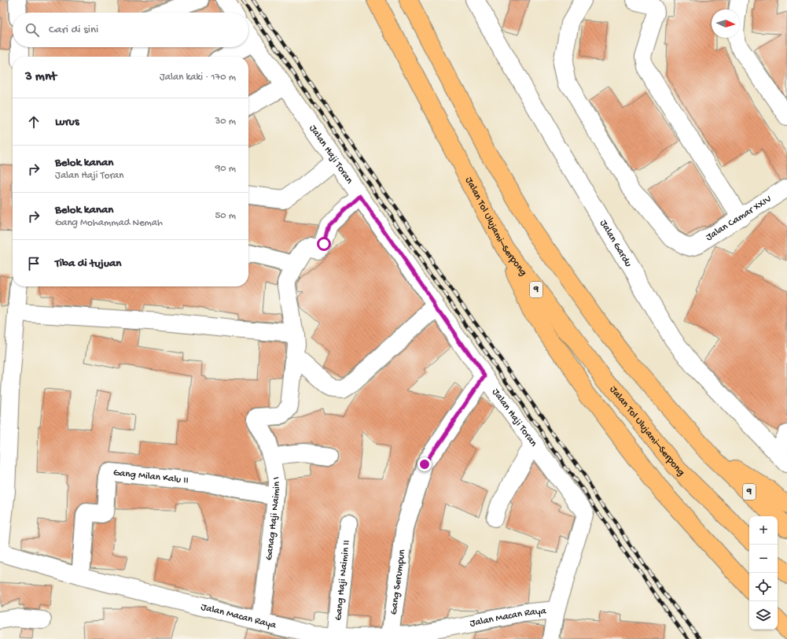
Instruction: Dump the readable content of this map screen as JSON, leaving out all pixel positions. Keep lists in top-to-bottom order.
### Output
{
  "streets": {
    "highway": ["Jalan Tol Ulujami–Serpong", "9"],
    "street": [
      "Jalan Haji Toran",
      "Jalan Camar XXIV",
      "Jalan Gardu",
      "Gang Milan Kalu II",
      "Ganag Haji Naimin I",
      "Gang Haji Naimin II",
      "Gang Serumpun",
      "Jalan Macan Raya"
    ]
  },
  "crossings": [
    ["Jalan Haji Toran", "Gang Serumpun"],
    ["Jalan Haji Toran", "Jalan Macan Raya"],
    ["Gang Milan Kalu II", "Ganag Haji Naimin I"],
    ["Gang Milan Kalu II", "Jalan Macan Raya"],
    ["Ganag Haji Naimin I", "Jalan Macan Raya"],
    ["Gang Haji Naimin II", "Jalan Macan Raya"],
    ["Gang Serumpun", "Jalan Macan Raya"]
  ],
  "north": "right",
  "page": {
    "search": "Cari di sini",
    "heading": ["3 mnt", "Jalan kaki · 170 m"],
    "list": [
      ["Lurus", "30 m"],
      ["Belok kanan", "Jalan Haji Toran", "90 m"],
      ["Belok kanan", "Gang Mohammad Nemah", "50 m"],
      "Tiba di tujuan"
    ],
    "map_buttons": ["+", "−"]
  }
}
